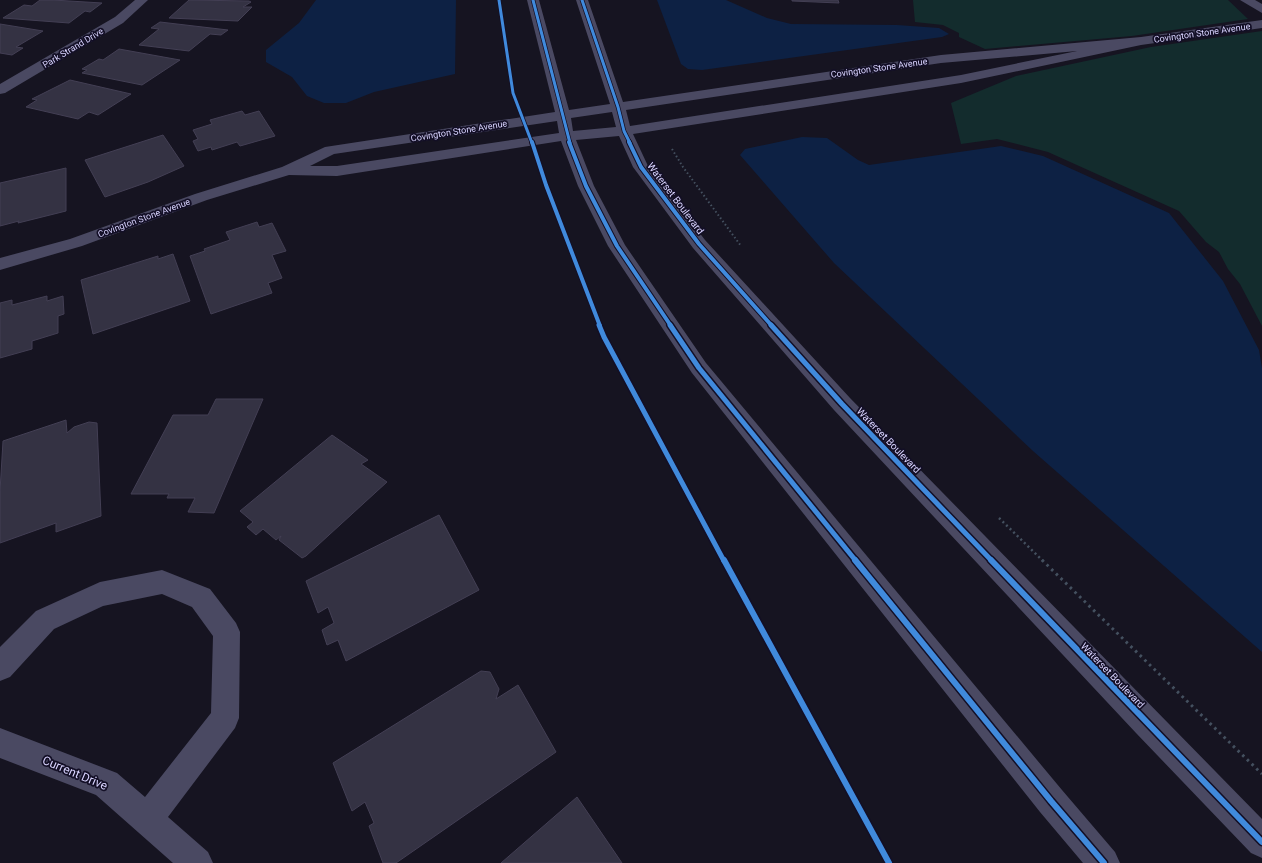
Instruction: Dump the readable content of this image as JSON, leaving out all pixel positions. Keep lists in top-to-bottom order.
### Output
{
  "streets": {
    "street": [
      "Covington Stone Avenue",
      "Park Strand Drive",
      "Waterset Boulevard",
      "Current Drive"
    ]
  },
  "crossings": [
    ["Covington Stone Avenue", "Waterset Boulevard"]
  ]
}
